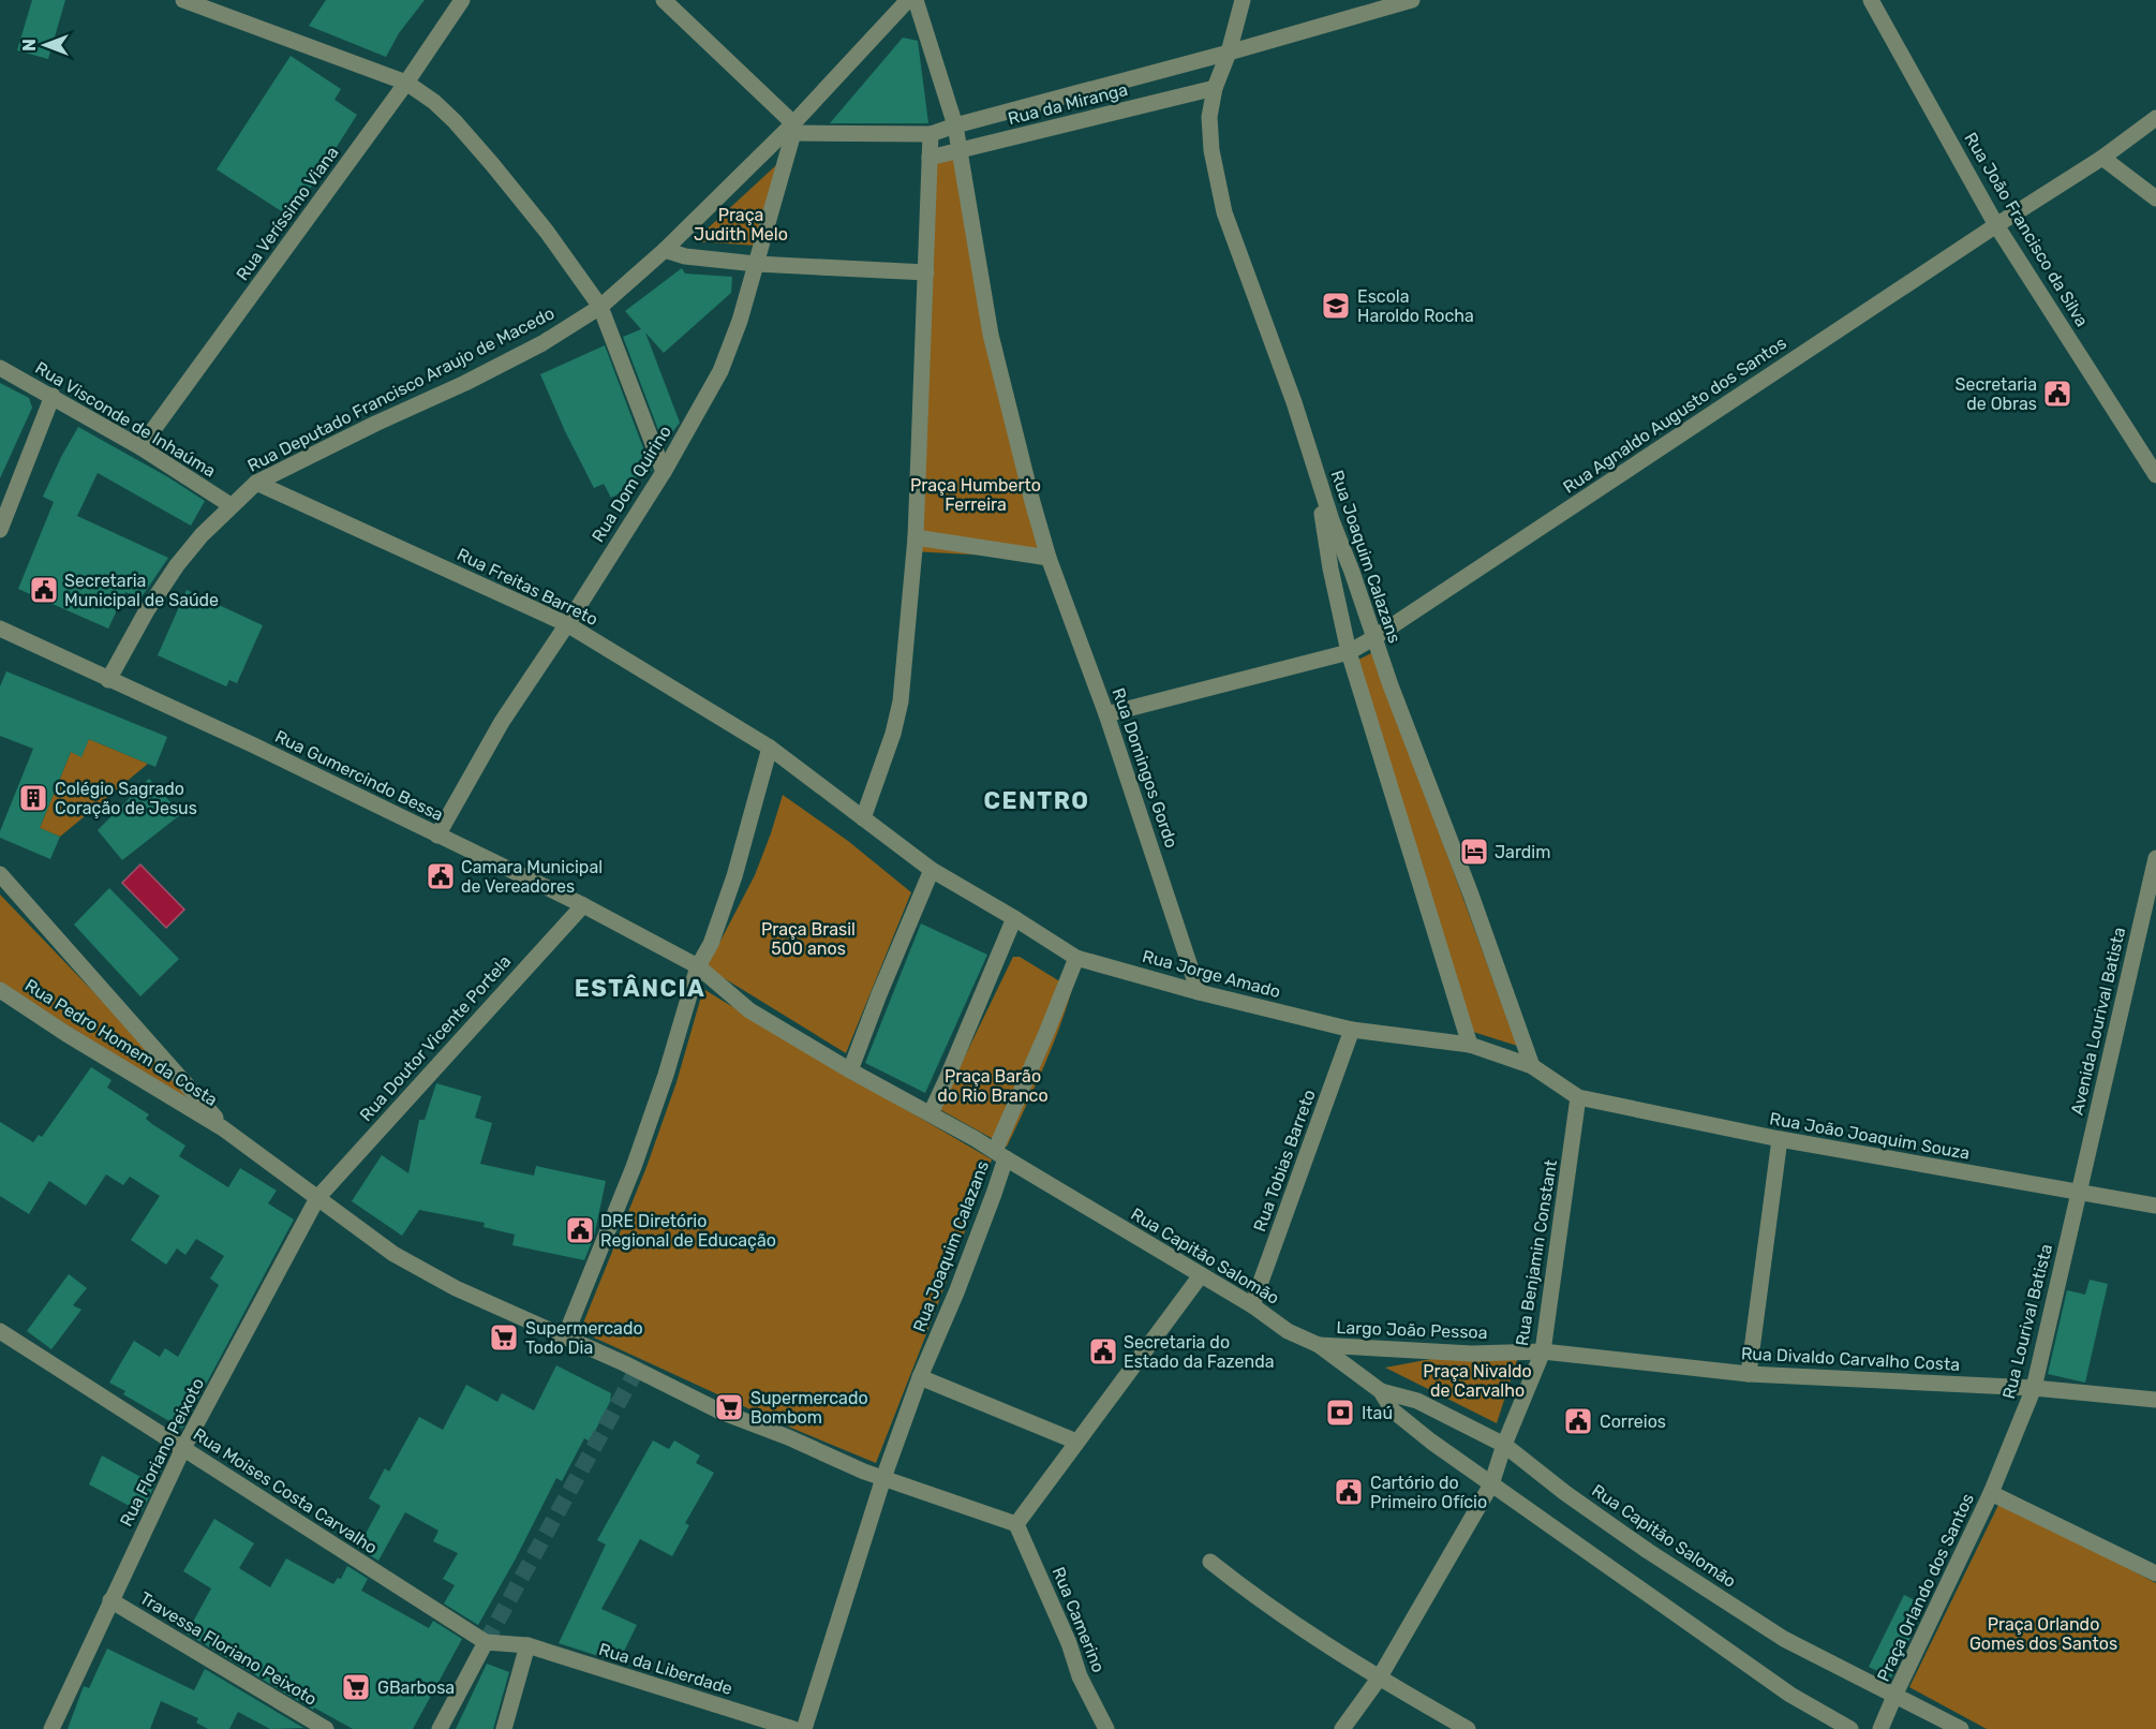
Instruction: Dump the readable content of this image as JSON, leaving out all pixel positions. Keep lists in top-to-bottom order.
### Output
{
  "streets": {
    "street": [
      "Rua da Miranga",
      "Rua Veríssimo Viana",
      "Rua João Francisco da Silva",
      "Rua Deputado Francisco Araujo de Macedo",
      "Rua Agnaldo Augusto dos Santos",
      "Rua Visconde de Inhaúma",
      "Rua Dom Quirino",
      "Rua Joaquim Calazans",
      "Rua Freitas Barreto",
      "Rua Domingos Gordo",
      "Rua Gumercindo Bessa",
      "Rua Jorge Amado",
      "Avenida Lourival Batista",
      "Rua Doutor Vicente Portela",
      "Rua Pedro Homem da Costa",
      "Rua João Joaquim Souza",
      "Rua Tobias Barreto",
      "Rua Benjamin Constant",
      "Rua Capitão Salomão",
      "Rua Lourival Batista",
      "Largo João Pessoa",
      "Rua Divaldo Carvalho Costa",
      "Rua Floriano Peixoto",
      "Rua Moises Costa Carvalho",
      "Praça Orlando dos Santos",
      "Rua Camerino",
      "Travessa Floriano Peixoto",
      "Rua da Liberdade"
    ]
  },
  "crossings": [
    ["Rua da Miranga", "Rua Deputado Francisco Araujo de Macedo"],
    ["Rua da Miranga", "Rua Dom Quirino"],
    ["Rua da Miranga", "Rua Joaquim Calazans"],
    ["Rua Veríssimo Viana", "Rua Visconde de Inhaúma"],
    ["Rua João Francisco da Silva", "Rua Agnaldo Augusto dos Santos"],
    ["Rua Deputado Francisco Araujo de Macedo", "Rua Visconde de Inhaúma"],
    ["Rua Deputado Francisco Araujo de Macedo", "Rua Dom Quirino"],
    ["Rua Deputado Francisco Araujo de Macedo", "Rua Freitas Barreto"],
    ["Rua Deputado Francisco Araujo de Macedo", "Rua Gumercindo Bessa"],
    ["Rua Agnaldo Augusto dos Santos", "Rua Joaquim Calazans"],
    ["Rua Agnaldo Augusto dos Santos", "Rua Domingos Gordo"],
    ["Rua Dom Quirino", "Rua Freitas Barreto"],
    ["Rua Dom Quirino", "Rua Gumercindo Bessa"],
    ["Rua Joaquim Calazans", "Rua Gumercindo Bessa"],
    ["Rua Joaquim Calazans", "Rua Jorge Amado"],
    ["Rua Joaquim Calazans", "Rua Capitão Salomão"],
    ["Rua Freitas Barreto", "Rua Jorge Amado"],
    ["Rua Domingos Gordo", "Rua Jorge Amado"],
    ["Rua Gumercindo Bessa", "Rua Doutor Vicente Portela"],
    ["Rua Jorge Amado", "Rua João Joaquim Souza"],
    ["Rua Jorge Amado", "Rua Tobias Barreto"],
    ["Rua Jorge Amado", "Rua Benjamin Constant"],
    ["Avenida Lourival Batista", "Rua João Joaquim Souza"],
    ["Avenida Lourival Batista", "Rua Lourival Batista"],
    ["Rua Doutor Vicente Portela", "Rua Floriano Peixoto"],
    ["Rua João Joaquim Souza", "Rua Benjamin Constant"],
    ["Rua João Joaquim Souza", "Rua Lourival Batista"],
    ["Rua Tobias Barreto", "Rua Capitão Salomão"],
    ["Rua Benjamin Constant", "Rua Capitão Salomão"],
    ["Rua Benjamin Constant", "Largo João Pessoa"],
    ["Rua Benjamin Constant", "Rua Divaldo Carvalho Costa"],
    ["Rua Capitão Salomão", "Largo João Pessoa"],
    ["Rua Capitão Salomão", "Praça Orlando dos Santos"],
    ["Rua Lourival Batista", "Rua Divaldo Carvalho Costa"],
    ["Rua Lourival Batista", "Praça Orlando dos Santos"],
    ["Largo João Pessoa", "Rua Divaldo Carvalho Costa"],
    ["Rua Floriano Peixoto", "Rua Moises Costa Carvalho"],
    ["Rua Floriano Peixoto", "Travessa Floriano Peixoto"],
    ["Rua Moises Costa Carvalho", "Rua da Liberdade"]
  ],
  "districts": ["CENTRO", "ESTÂNCIA"],
  "parks": [
    "Praça Judith Melo",
    "Praça Humberto Ferreira",
    "Praça Brasil 500 anos",
    "Praça Barão do Rio Branco",
    "Praça Nivaldo de Carvalho",
    "Praça Orlando Gomes dos Santos"
  ],
  "places": {
    "school or university": ["Escola Haroldo Rocha"],
    "public building": [
      "Secretaria de Obras",
      "Secretaria Municipal de Saúde",
      "Camara Municipal de Vereadores",
      "DRE Diretório Regional de Educação",
      "Secretaria do Estado da Fazenda",
      "Correios",
      "Cartório do Primeiro Ofício"
    ],
    "building": ["Colégio Sagrado Coração de Jesus"],
    "hotel": ["Jardim"],
    "supermarket": ["Supermercado Todo Dia", "Supermercado Bombom", "GBarbosa"],
    "bank": ["Itaú"]
  },
  "north": "left"
}
